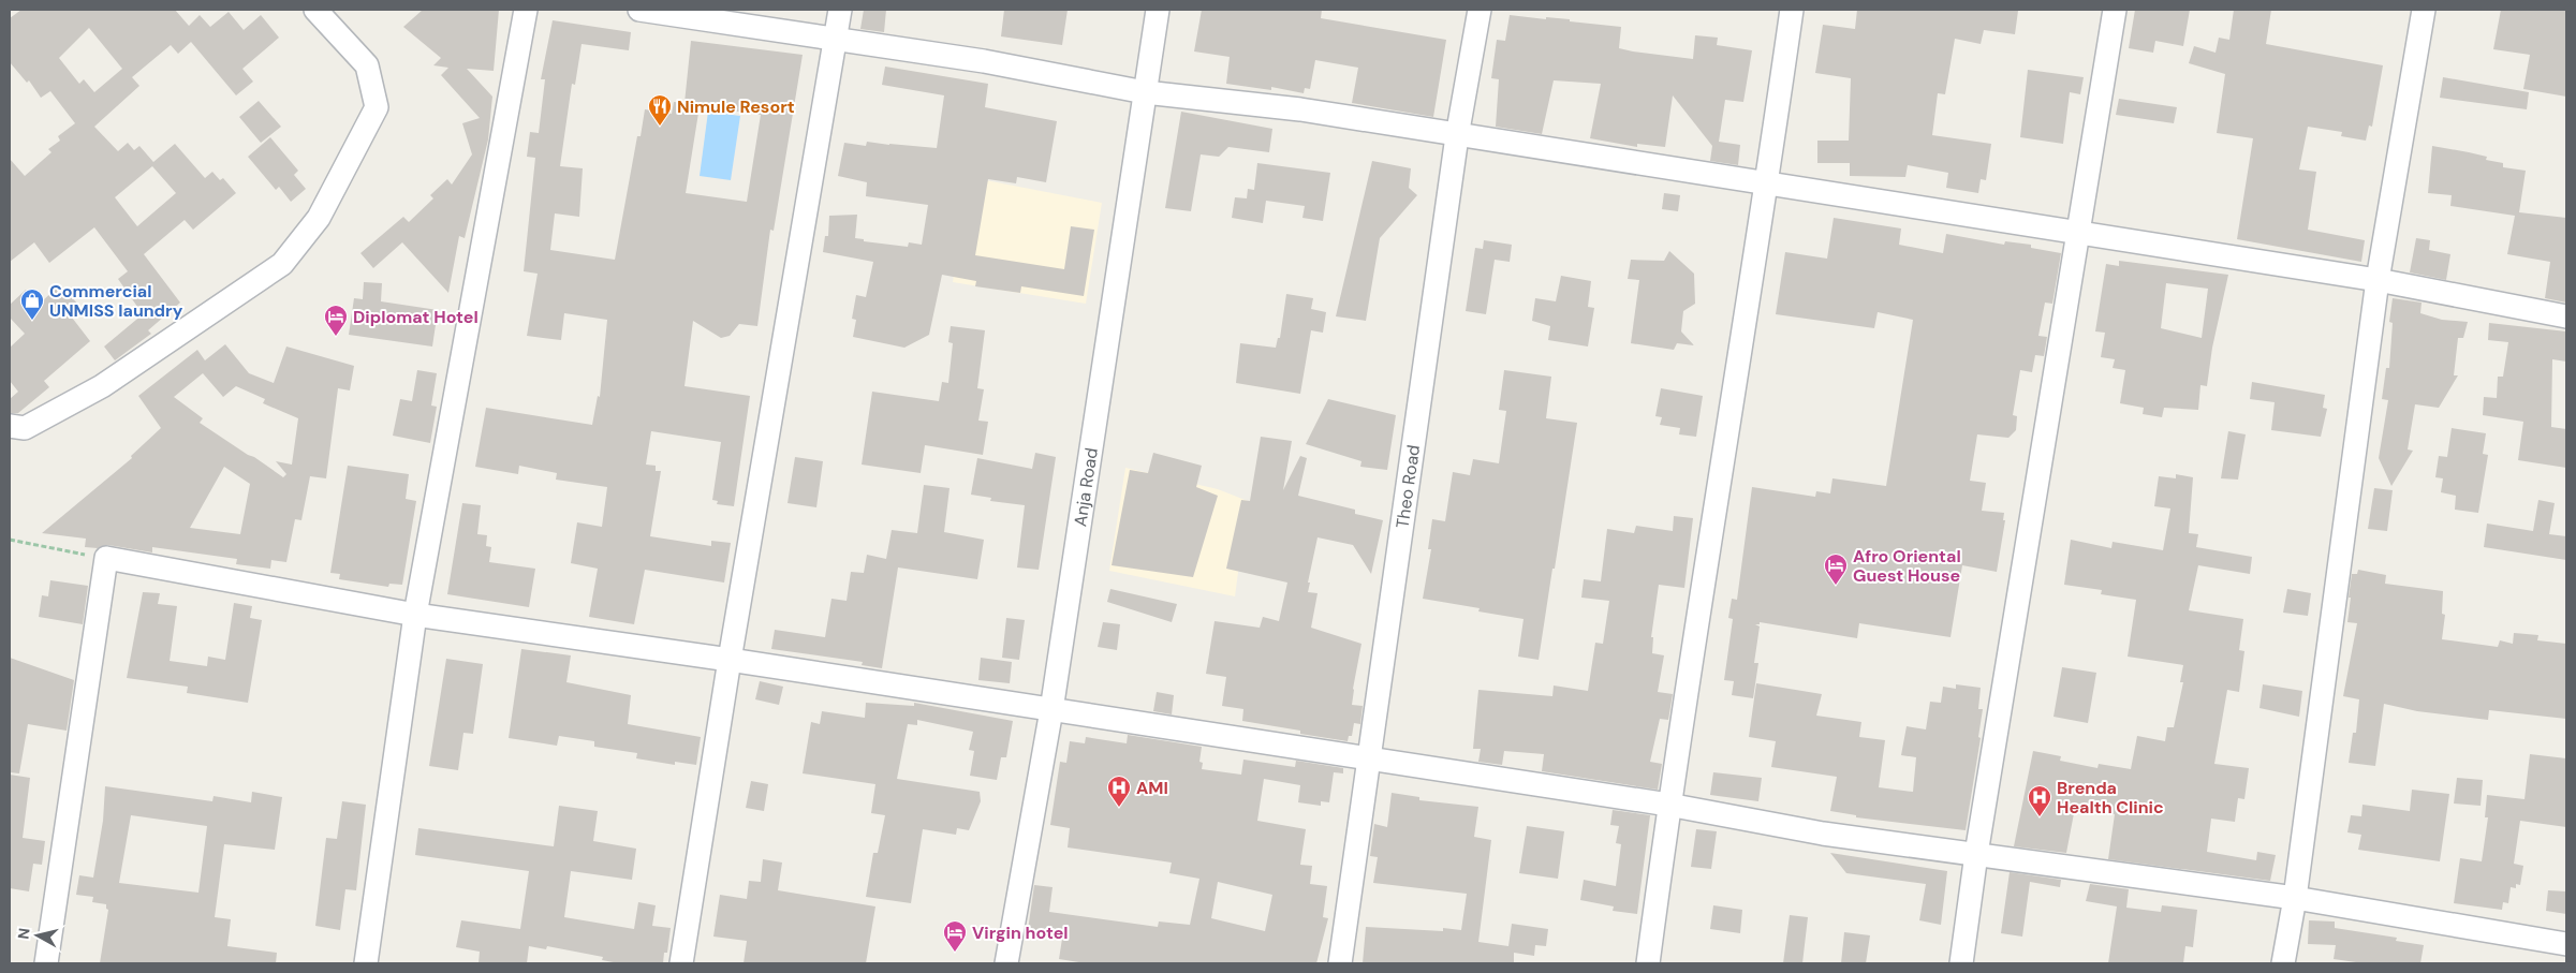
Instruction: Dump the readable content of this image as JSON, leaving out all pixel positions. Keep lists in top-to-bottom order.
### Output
{
  "streets": {
    "street": ["Theo Road", "Anja Road"]
  },
  "places": {
    "restaurant": ["Nimule Resort"],
    "shop": ["Commercial UNMISS laundry"],
    "hotel": ["Diplomat Hotel", "Afro Oriental Guest House", "Virgin hotel"],
    "hospital": ["AMI", "Brenda Health Clinic"]
  },
  "north": "left"
}
